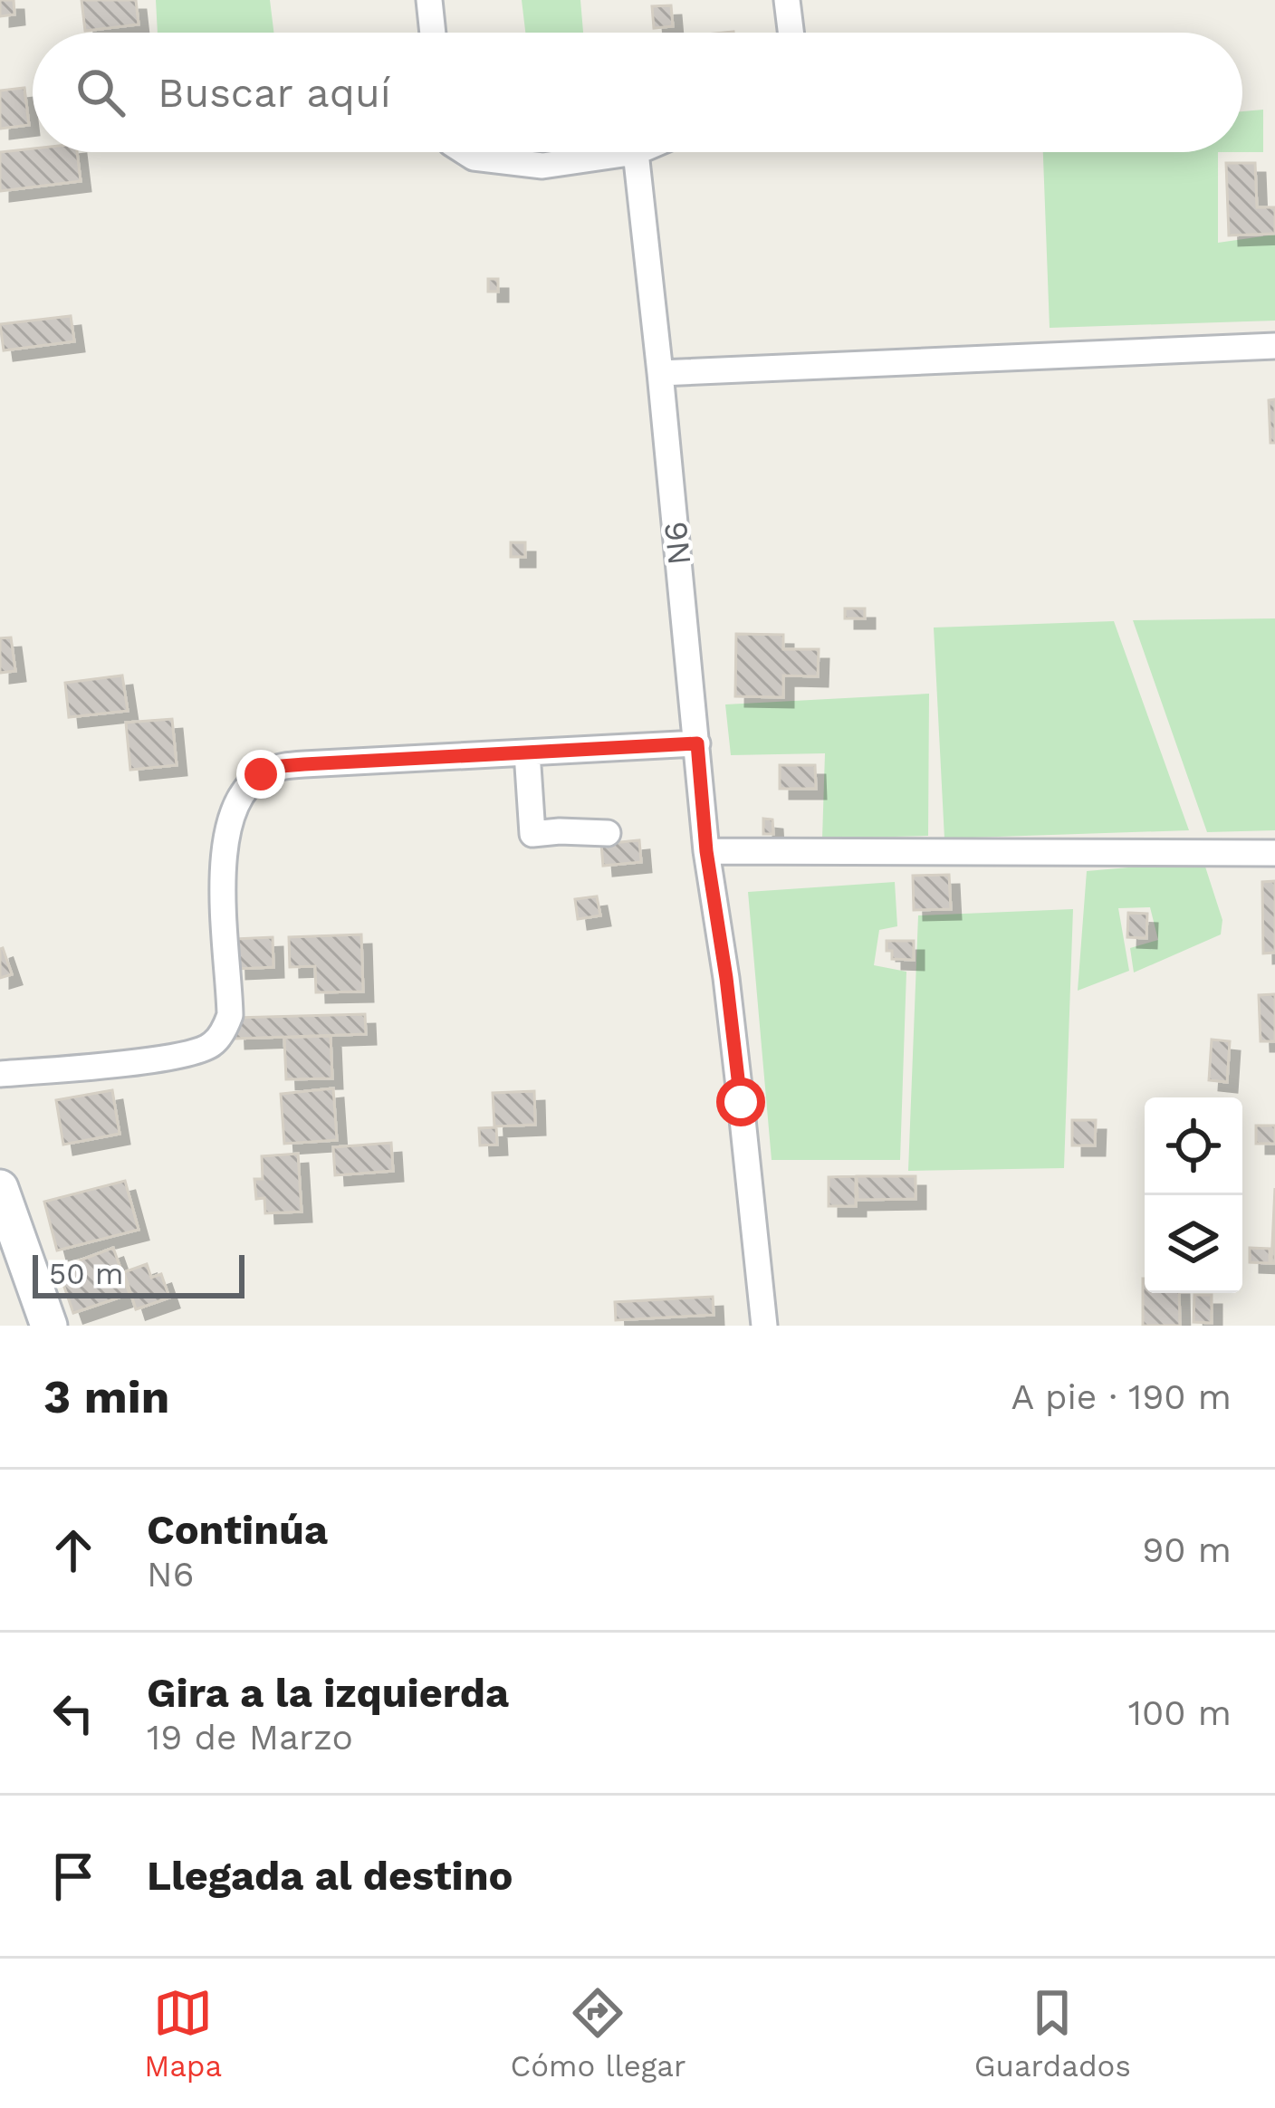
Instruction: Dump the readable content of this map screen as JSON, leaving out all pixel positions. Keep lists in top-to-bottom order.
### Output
{
  "streets": {
    "street": ["N6"]
  },
  "scale_bar": "50 m",
  "page": {
    "search": "Buscar aquí",
    "scale": "50 m",
    "heading": ["3 min", "A pie · 190 m"],
    "list": [
      ["Continúa", "N6", "90 m"],
      ["Gira a la izquierda", "19 de Marzo", "100 m"],
      "Llegada al destino"
    ],
    "nav": ["Mapa", "Cómo llegar", "Guardados"]
  }
}
